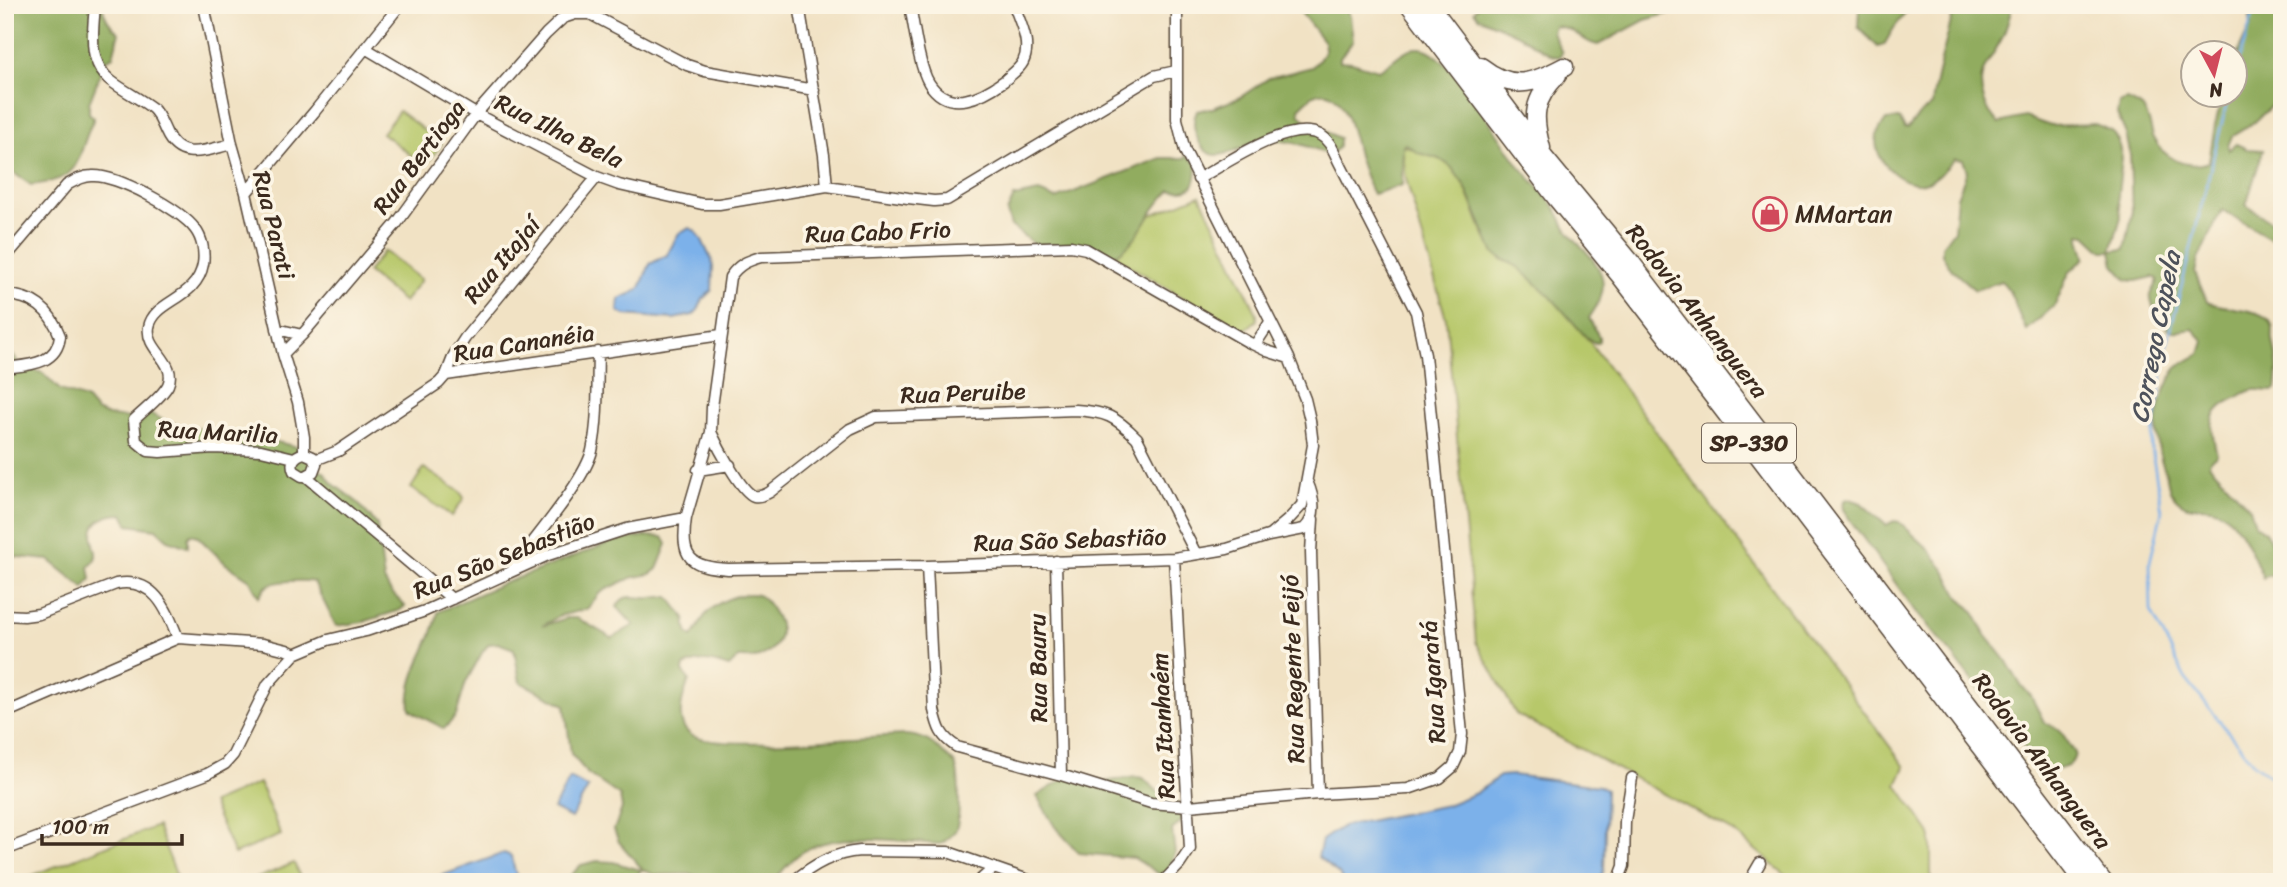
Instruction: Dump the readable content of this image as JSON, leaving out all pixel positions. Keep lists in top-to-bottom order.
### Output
{
  "streets": {
    "highway": ["Rodovia Anhanguera", "SP-330"],
    "street": [
      "Rua Ilha Bela",
      "Rua Bertioga",
      "Rua Parati",
      "Rua Cabo Frio",
      "Rua Itajaí",
      "Rua Cananéia",
      "Rua Peruibe",
      "Rua Marilia",
      "Rua São Sebastião",
      "Rua Bauru",
      "Rua Regente Feijó",
      "Rua Igaratá",
      "Rua Itanhaém"
    ]
  },
  "crossings": [
    ["Rua Ilha Bela", "Rua Bertioga"],
    ["Rua Ilha Bela", "Rua Itajaí"],
    ["Rua Bertioga", "Rua Parati"],
    ["Rua Parati", "Rua Cananéia"],
    ["Rua Parati", "Rua Marilia"],
    ["Rua Cabo Frio", "Rua Cananéia"],
    ["Rua Cabo Frio", "Rua Peruibe"],
    ["Rua Cabo Frio", "Rua São Sebastião"],
    ["Rua Itajaí", "Rua Cananéia"],
    ["Rua Cananéia", "Rua Marilia"],
    ["Rua Peruibe", "Rua São Sebastião"],
    ["Rua São Sebastião", "Rua Bauru"],
    ["Rua São Sebastião", "Rua Regente Feijó"],
    ["Rua São Sebastião", "Rua Igaratá"],
    ["Rua São Sebastião", "Rua Itanhaém"],
    ["Rua Bauru", "Rua Igaratá"],
    ["Rua Regente Feijó", "Rua Igaratá"],
    ["Rua Igaratá", "Rua Itanhaém"]
  ],
  "water": ["Corrego Capela"],
  "places": {
    "shop": ["MMartan"]
  },
  "scale_bar": "100 m",
  "north": "bottom"
}
